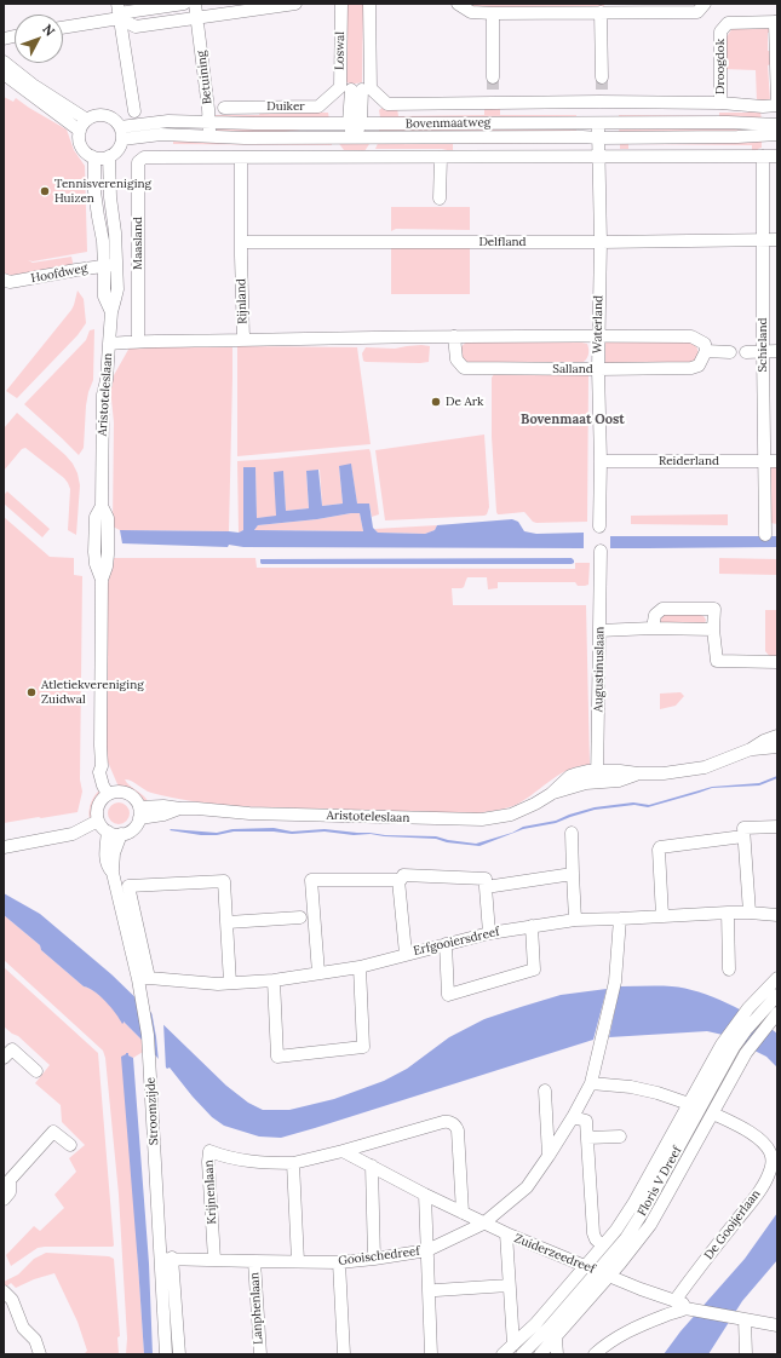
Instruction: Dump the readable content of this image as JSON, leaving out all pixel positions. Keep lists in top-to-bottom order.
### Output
{
  "streets": {
    "street": [
      "Loswal",
      "Droogdok",
      "Betuining",
      "Duiker",
      "Bovenmaatweg",
      "Delfland",
      "Maasland",
      "Hoofdweg",
      "Rijnland",
      "Waterland",
      "Schieland",
      "Salland",
      "Aristoteleslaan",
      "Reiderland",
      "Augustinuslaan",
      "Erfgooiersdreef",
      "Stroomzijde",
      "Floris V Dreef",
      "Krijnenlaan",
      "De Gooijerlaan",
      "Zuiderzeedreef",
      "Gooischedreef",
      "Lanphenlaan"
    ]
  },
  "crossings": [
    ["Loswal", "Duiker"],
    ["Loswal", "Bovenmaatweg"],
    ["Droogdok", "Bovenmaatweg"],
    ["Betuining", "Bovenmaatweg"],
    ["Duiker", "Bovenmaatweg"],
    ["Bovenmaatweg", "Waterland"],
    ["Bovenmaatweg", "Aristoteleslaan"],
    ["Delfland", "Rijnland"],
    ["Delfland", "Waterland"],
    ["Delfland", "Schieland"],
    ["Maasland", "Rijnland"],
    ["Hoofdweg", "Aristoteleslaan"],
    ["Rijnland", "Aristoteleslaan"],
    ["Waterland", "Salland"],
    ["Waterland", "Reiderland"],
    ["Schieland", "Reiderland"],
    ["Aristoteleslaan", "Augustinuslaan"],
    ["Aristoteleslaan", "Stroomzijde"],
    ["Erfgooiersdreef", "Stroomzijde"],
    ["Erfgooiersdreef", "Gooischedreef"],
    ["Stroomzijde", "Gooischedreef"],
    ["Floris V Dreef", "De Gooijerlaan"],
    ["Floris V Dreef", "Zuiderzeedreef"],
    ["Krijnenlaan", "Zuiderzeedreef"],
    ["Krijnenlaan", "Gooischedreef"],
    ["De Gooijerlaan", "Zuiderzeedreef"],
    ["Zuiderzeedreef", "Gooischedreef"],
    ["Gooischedreef", "Lanphenlaan"]
  ],
  "districts": ["Bovenmaat Oost"],
  "places": ["Tennisvereniging Huizen", "De Ark", "Atletiekvereniging Zuidwal"],
  "north": "top right"
}
